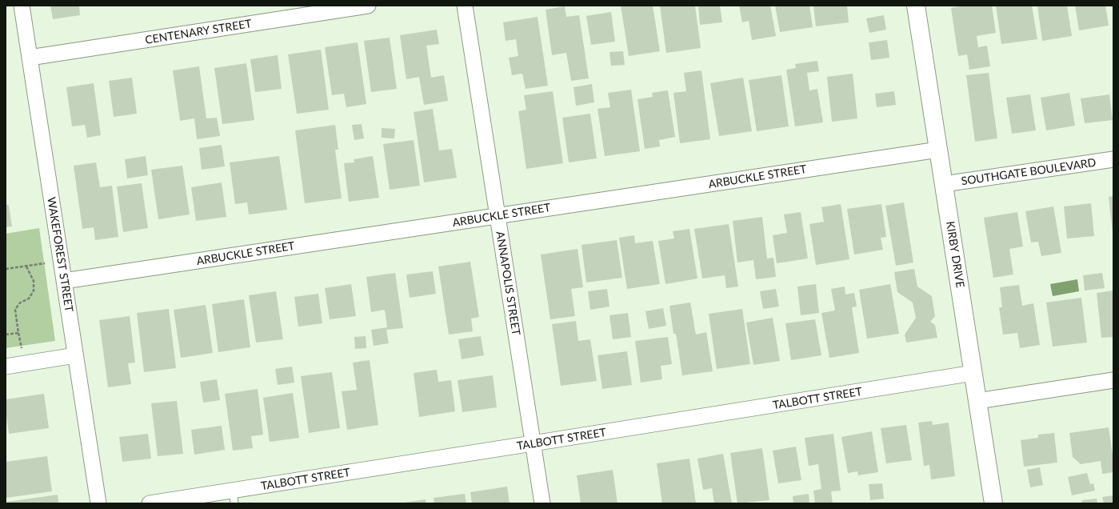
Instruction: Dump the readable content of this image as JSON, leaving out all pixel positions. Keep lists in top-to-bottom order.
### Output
{
  "streets": {
    "main road": ["KIRBY DRIVE"],
    "street": [
      "CENTENARY STREET",
      "SOUTHGATE BOULEVARD",
      "ARBUCKLE STREET",
      "WAKEFOREST STREET",
      "ANNAPOLIS STREET",
      "TALBOTT STREET"
    ]
  },
  "crossings": [
    ["CENTENARY STREET", "WAKEFOREST STREET"],
    ["SOUTHGATE BOULEVARD", "KIRBY DRIVE"],
    ["ARBUCKLE STREET", "WAKEFOREST STREET"],
    ["ARBUCKLE STREET", "KIRBY DRIVE"],
    ["ARBUCKLE STREET", "ANNAPOLIS STREET"],
    ["KIRBY DRIVE", "TALBOTT STREET"],
    ["ANNAPOLIS STREET", "TALBOTT STREET"]
  ]
}
